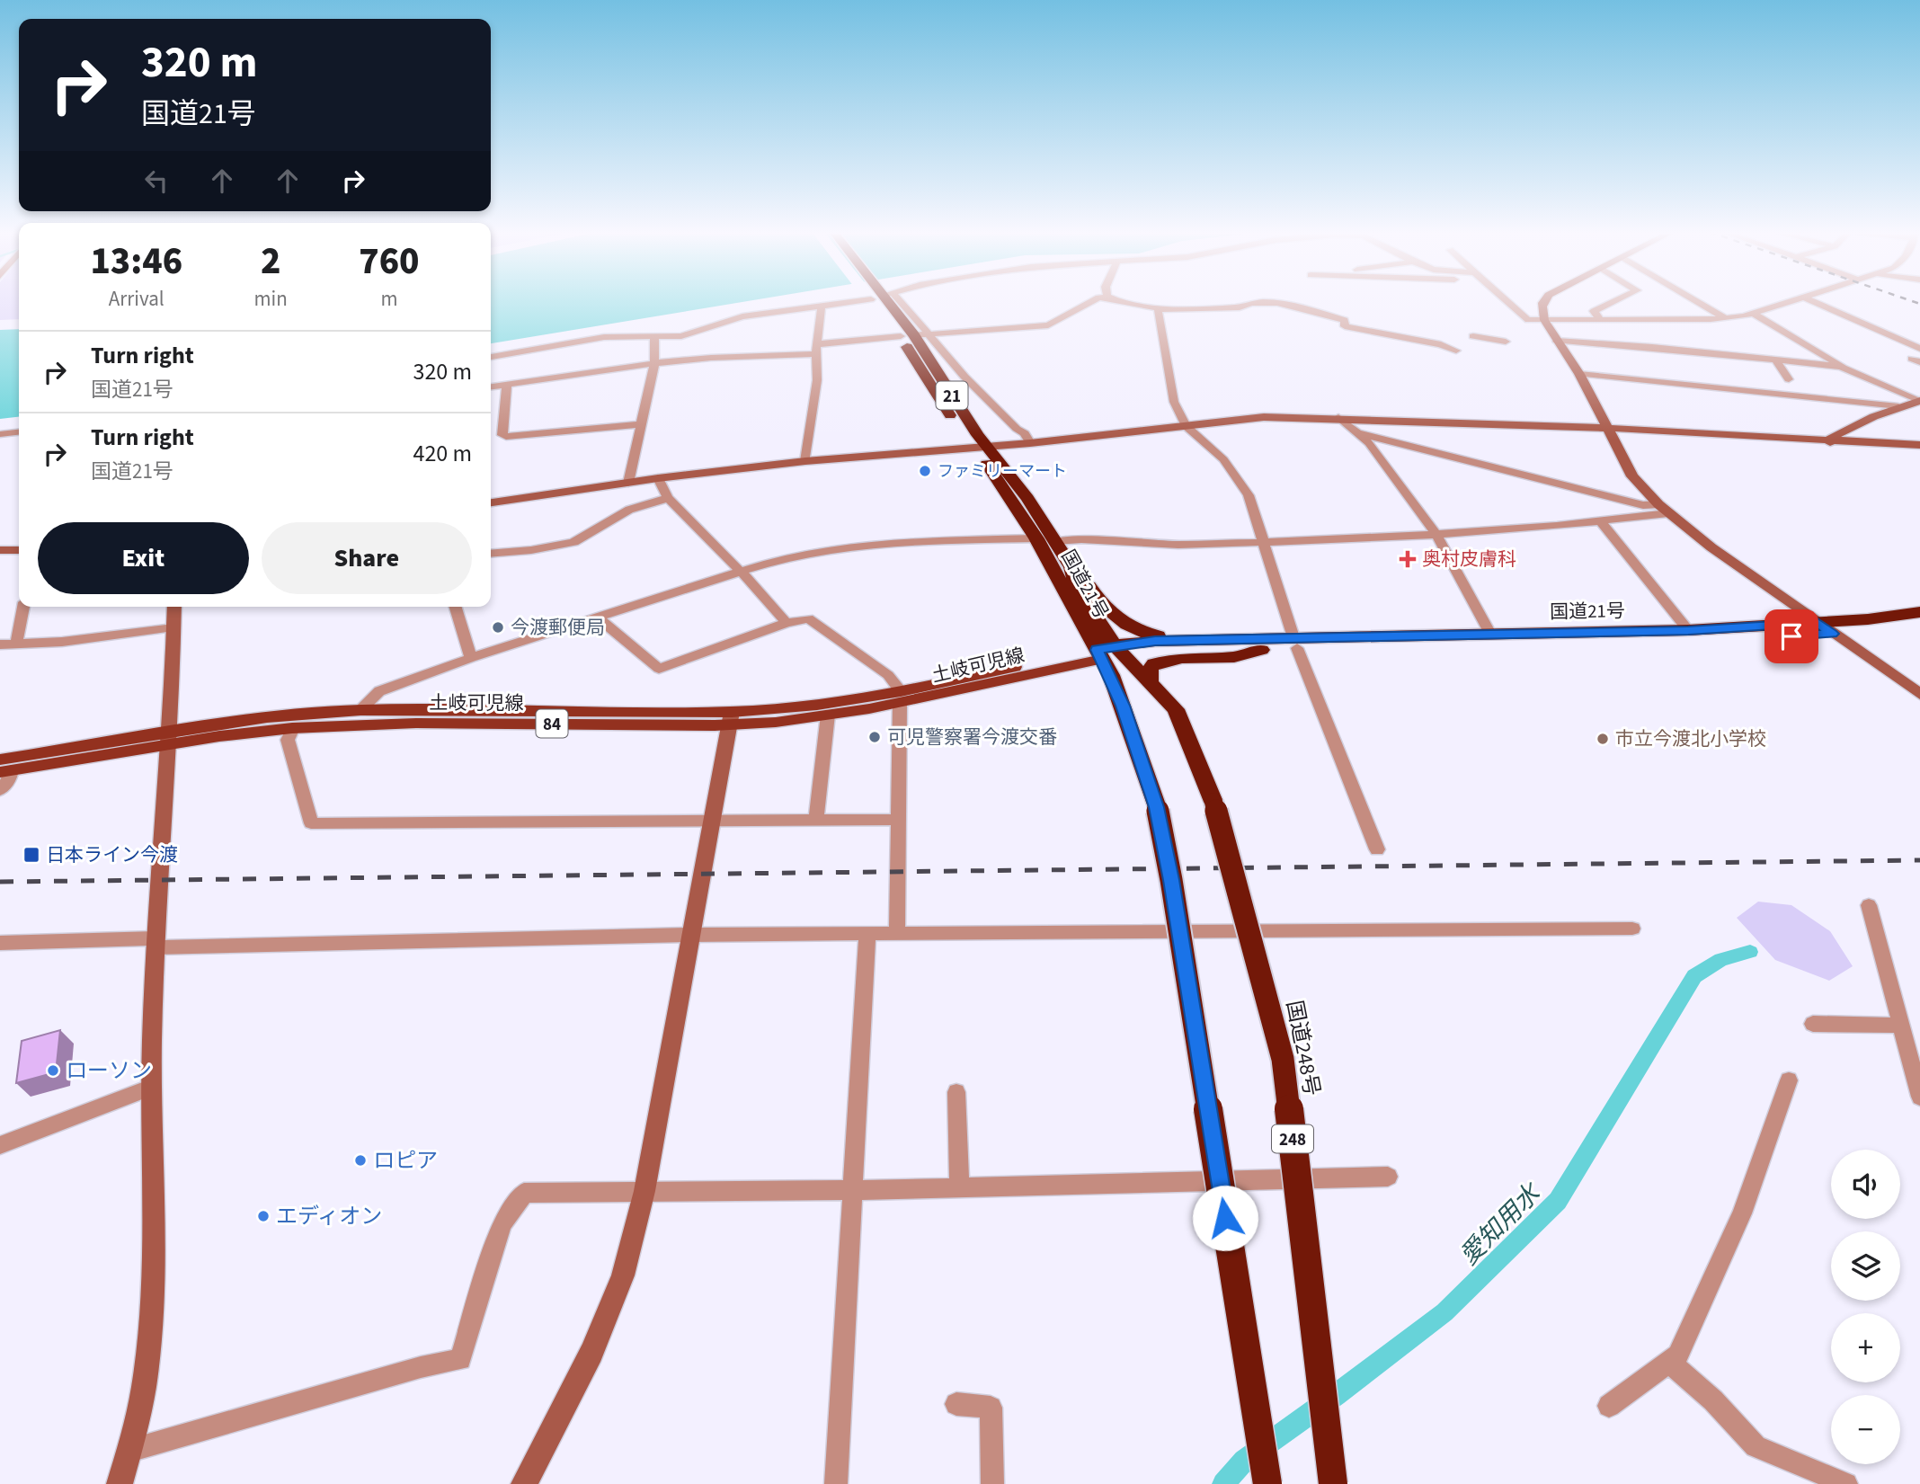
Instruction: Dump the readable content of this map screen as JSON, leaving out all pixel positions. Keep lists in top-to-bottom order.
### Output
{
  "streets": {
    "highway": [
      "21",
      "国道21号",
      "国道248号",
      "248"
    ],
    "main road": ["土岐可児線", "84"]
  },
  "crossings": [
    ["国道21号", "土岐可児線"],
    ["国道21号", "国道248号"],
    ["土岐可児線", "国道248号"]
  ],
  "water": ["愛知用水"],
  "places": {
    "other": [
      "ファミリーマート",
      "今渡郵便局",
      "可児警察署今渡交番",
      "市立今渡北小学校",
      "ローソン",
      "ロピア",
      "エディオン"
    ],
    "health": ["奥村皮膚科"],
    "transit": ["日本ライン今渡"]
  },
  "page": {
    "turn": ["320 m", "国道21号"],
    "eta": [
      "13:46",
      "Arrival",
      "2",
      "min",
      "760",
      "m"
    ],
    "list": [
      {
        "name": "Turn right",
        "note": "国道21号",
        "value": "320 m"
      },
      {
        "name": "Turn right",
        "note": "国道21号",
        "value": "420 m"
      }
    ],
    "buttons": ["Exit", "Share"],
    "map_buttons": ["+", "−"]
  }
}
